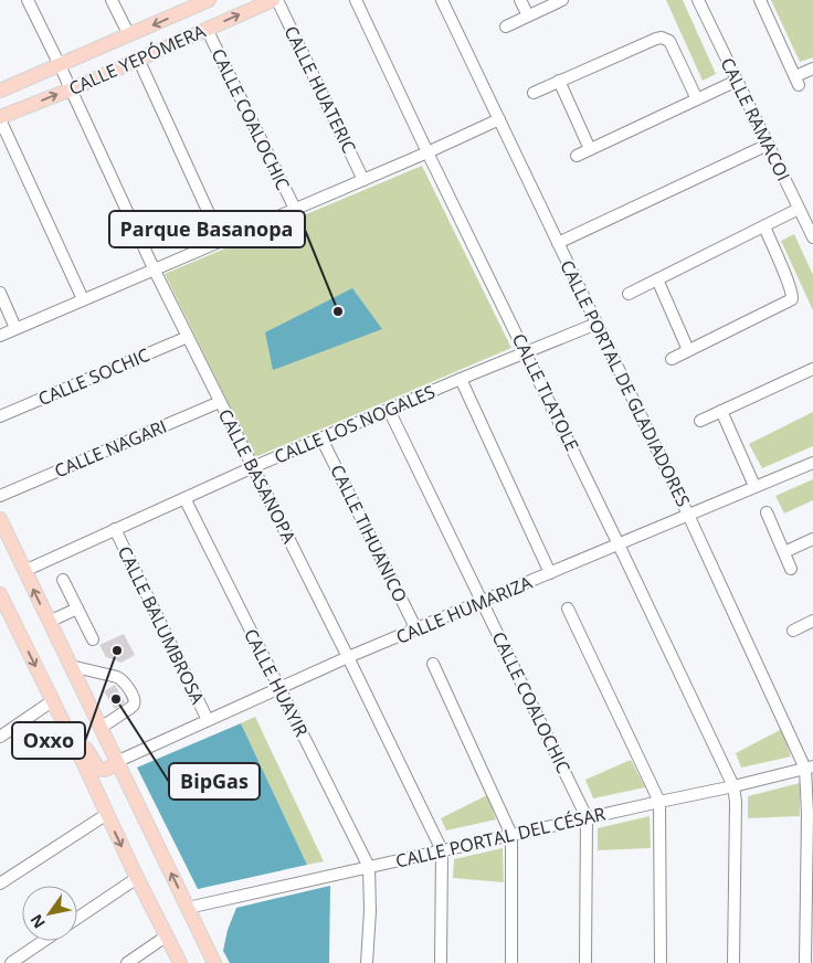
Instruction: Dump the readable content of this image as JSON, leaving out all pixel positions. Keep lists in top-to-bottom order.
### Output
{
  "streets": {
    "main road": ["CALLE YEPÓMERA"],
    "street": [
      "CALLE HUATERIC",
      "CALLE COALOCHIC",
      "CALLE RAMACOI",
      "CALLE SOCHIC",
      "CALLE PORTAL DE GLADIADORES",
      "CALLE TLATOLE",
      "CALLE LOS NOGALES",
      "CALLE NAGARI",
      "CALLE BASANOPA",
      "CALLE TIHUANICO",
      "CALLE HUMARIZA",
      "CALLE BALUMBROSA",
      "CALLE HUAYIR",
      "CALLE PORTAL DEL CÉSAR"
    ]
  },
  "crossings": [
    ["CALLE YEPÓMERA", "CALLE HUATERIC"],
    ["CALLE YEPÓMERA", "CALLE COALOCHIC"],
    ["CALLE YEPÓMERA", "CALLE BASANOPA"],
    ["CALLE COALOCHIC", "CALLE LOS NOGALES"],
    ["CALLE COALOCHIC", "CALLE HUMARIZA"],
    ["CALLE COALOCHIC", "CALLE PORTAL DEL CÉSAR"],
    ["CALLE SOCHIC", "CALLE BASANOPA"],
    ["CALLE PORTAL DE GLADIADORES", "CALLE LOS NOGALES"],
    ["CALLE PORTAL DE GLADIADORES", "CALLE HUMARIZA"],
    ["CALLE PORTAL DE GLADIADORES", "CALLE PORTAL DEL CÉSAR"],
    ["CALLE TLATOLE", "CALLE LOS NOGALES"],
    ["CALLE TLATOLE", "CALLE HUMARIZA"],
    ["CALLE TLATOLE", "CALLE PORTAL DEL CÉSAR"],
    ["CALLE LOS NOGALES", "CALLE BASANOPA"],
    ["CALLE LOS NOGALES", "CALLE TIHUANICO"],
    ["CALLE LOS NOGALES", "CALLE BALUMBROSA"],
    ["CALLE LOS NOGALES", "CALLE HUAYIR"],
    ["CALLE NAGARI", "CALLE BASANOPA"],
    ["CALLE BASANOPA", "CALLE HUMARIZA"],
    ["CALLE BASANOPA", "CALLE PORTAL DEL CÉSAR"],
    ["CALLE TIHUANICO", "CALLE HUMARIZA"],
    ["CALLE HUMARIZA", "CALLE BALUMBROSA"],
    ["CALLE HUMARIZA", "CALLE HUAYIR"],
    ["CALLE HUAYIR", "CALLE PORTAL DEL CÉSAR"]
  ],
  "places": ["Parque Basanopa", "Oxxo", "BipGas"],
  "north": "bottom left"
}
